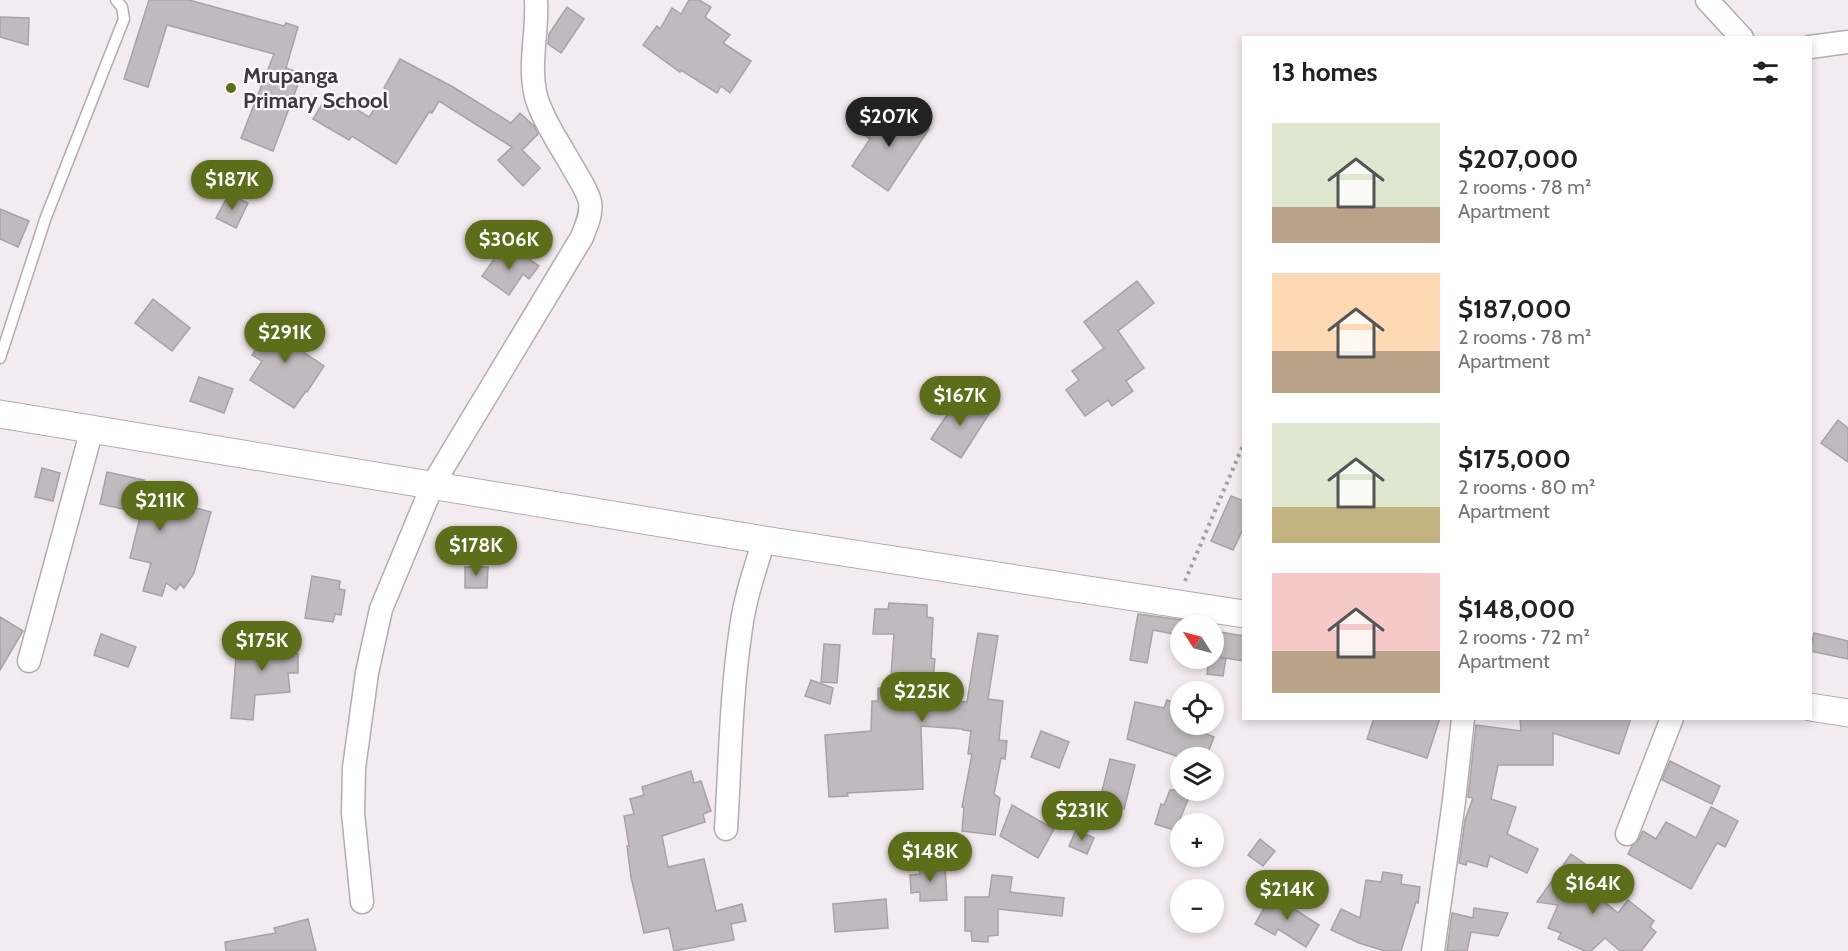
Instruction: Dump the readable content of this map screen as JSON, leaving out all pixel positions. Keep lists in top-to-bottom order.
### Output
{
  "places": ["Mrupanga Primary School"],
  "north": "top left",
  "page": {
    "heading": "13 homes",
    "price": [
      "$207K",
      "$187K",
      "$306K",
      "$291K",
      "$167K",
      "$211K",
      "$178K",
      "$175K",
      "$225K",
      "$231K",
      "$148K",
      "$164K",
      "$214K"
    ],
    "list": [
      {
        "name": "$207,000",
        "note": "2 rooms · 78 m² · Apartment"
      },
      {
        "name": "$187,000",
        "note": "2 rooms · 78 m² · Apartment"
      },
      {
        "name": "$175,000",
        "note": "2 rooms · 80 m² · Apartment"
      },
      {
        "name": "$148,000",
        "note": "2 rooms · 72 m² · Apartment"
      }
    ],
    "map_buttons": ["+", "−"]
  }
}
